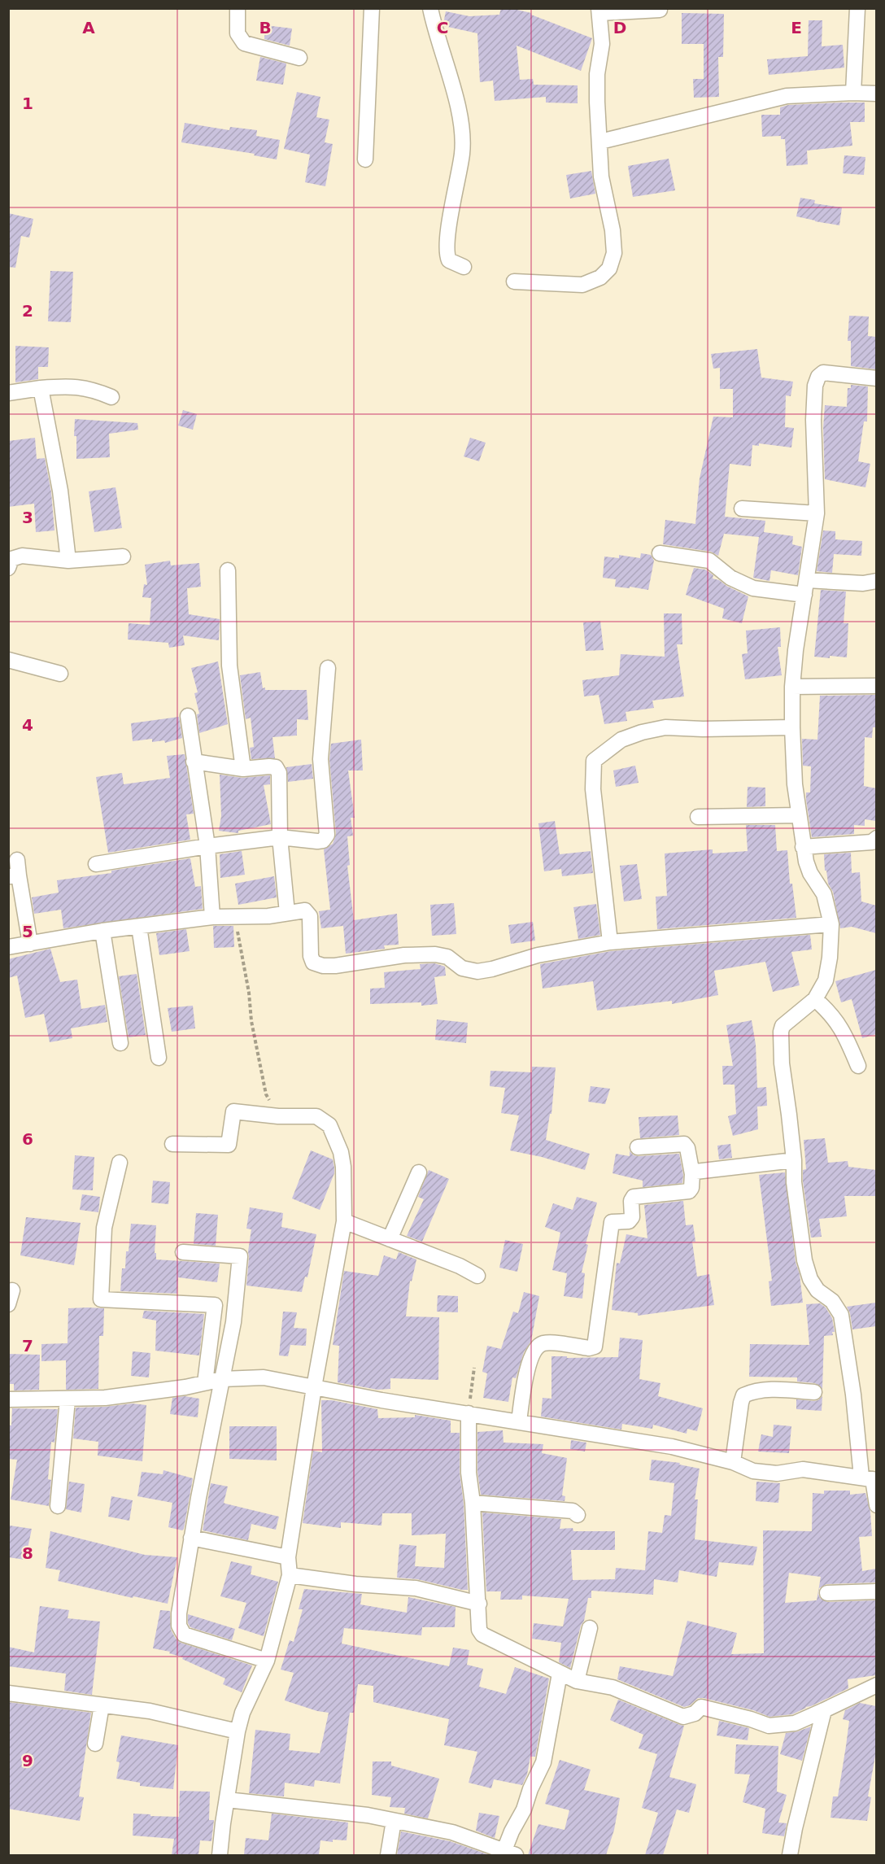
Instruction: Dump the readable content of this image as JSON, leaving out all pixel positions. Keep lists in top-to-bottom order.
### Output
{
  "grid": {
    "columns": [
      "A",
      "B",
      "C",
      "D",
      "E"
    ],
    "rows": [
      "1",
      "2",
      "3",
      "4",
      "5",
      "6",
      "7",
      "8",
      "9"
    ]
  }
}
